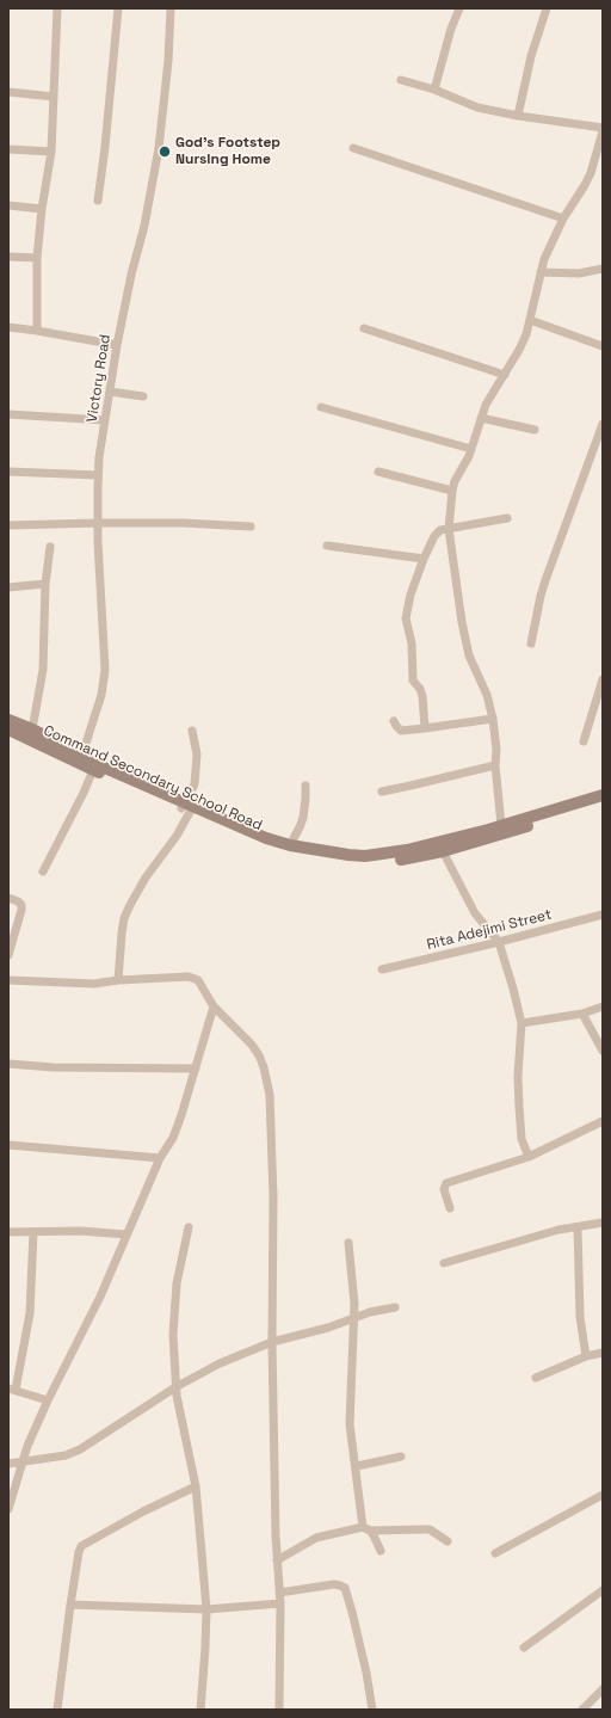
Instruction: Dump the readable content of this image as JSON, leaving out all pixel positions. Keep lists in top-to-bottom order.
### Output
{
  "streets": {
    "main road": ["Command Secondary School Road"],
    "street": ["Victory Road", "Rita Adejimi Street"]
  },
  "crossings": [
    ["Victory Road", "Command Secondary School Road"]
  ],
  "places": ["God's Footstep Nursing Home"]
}
